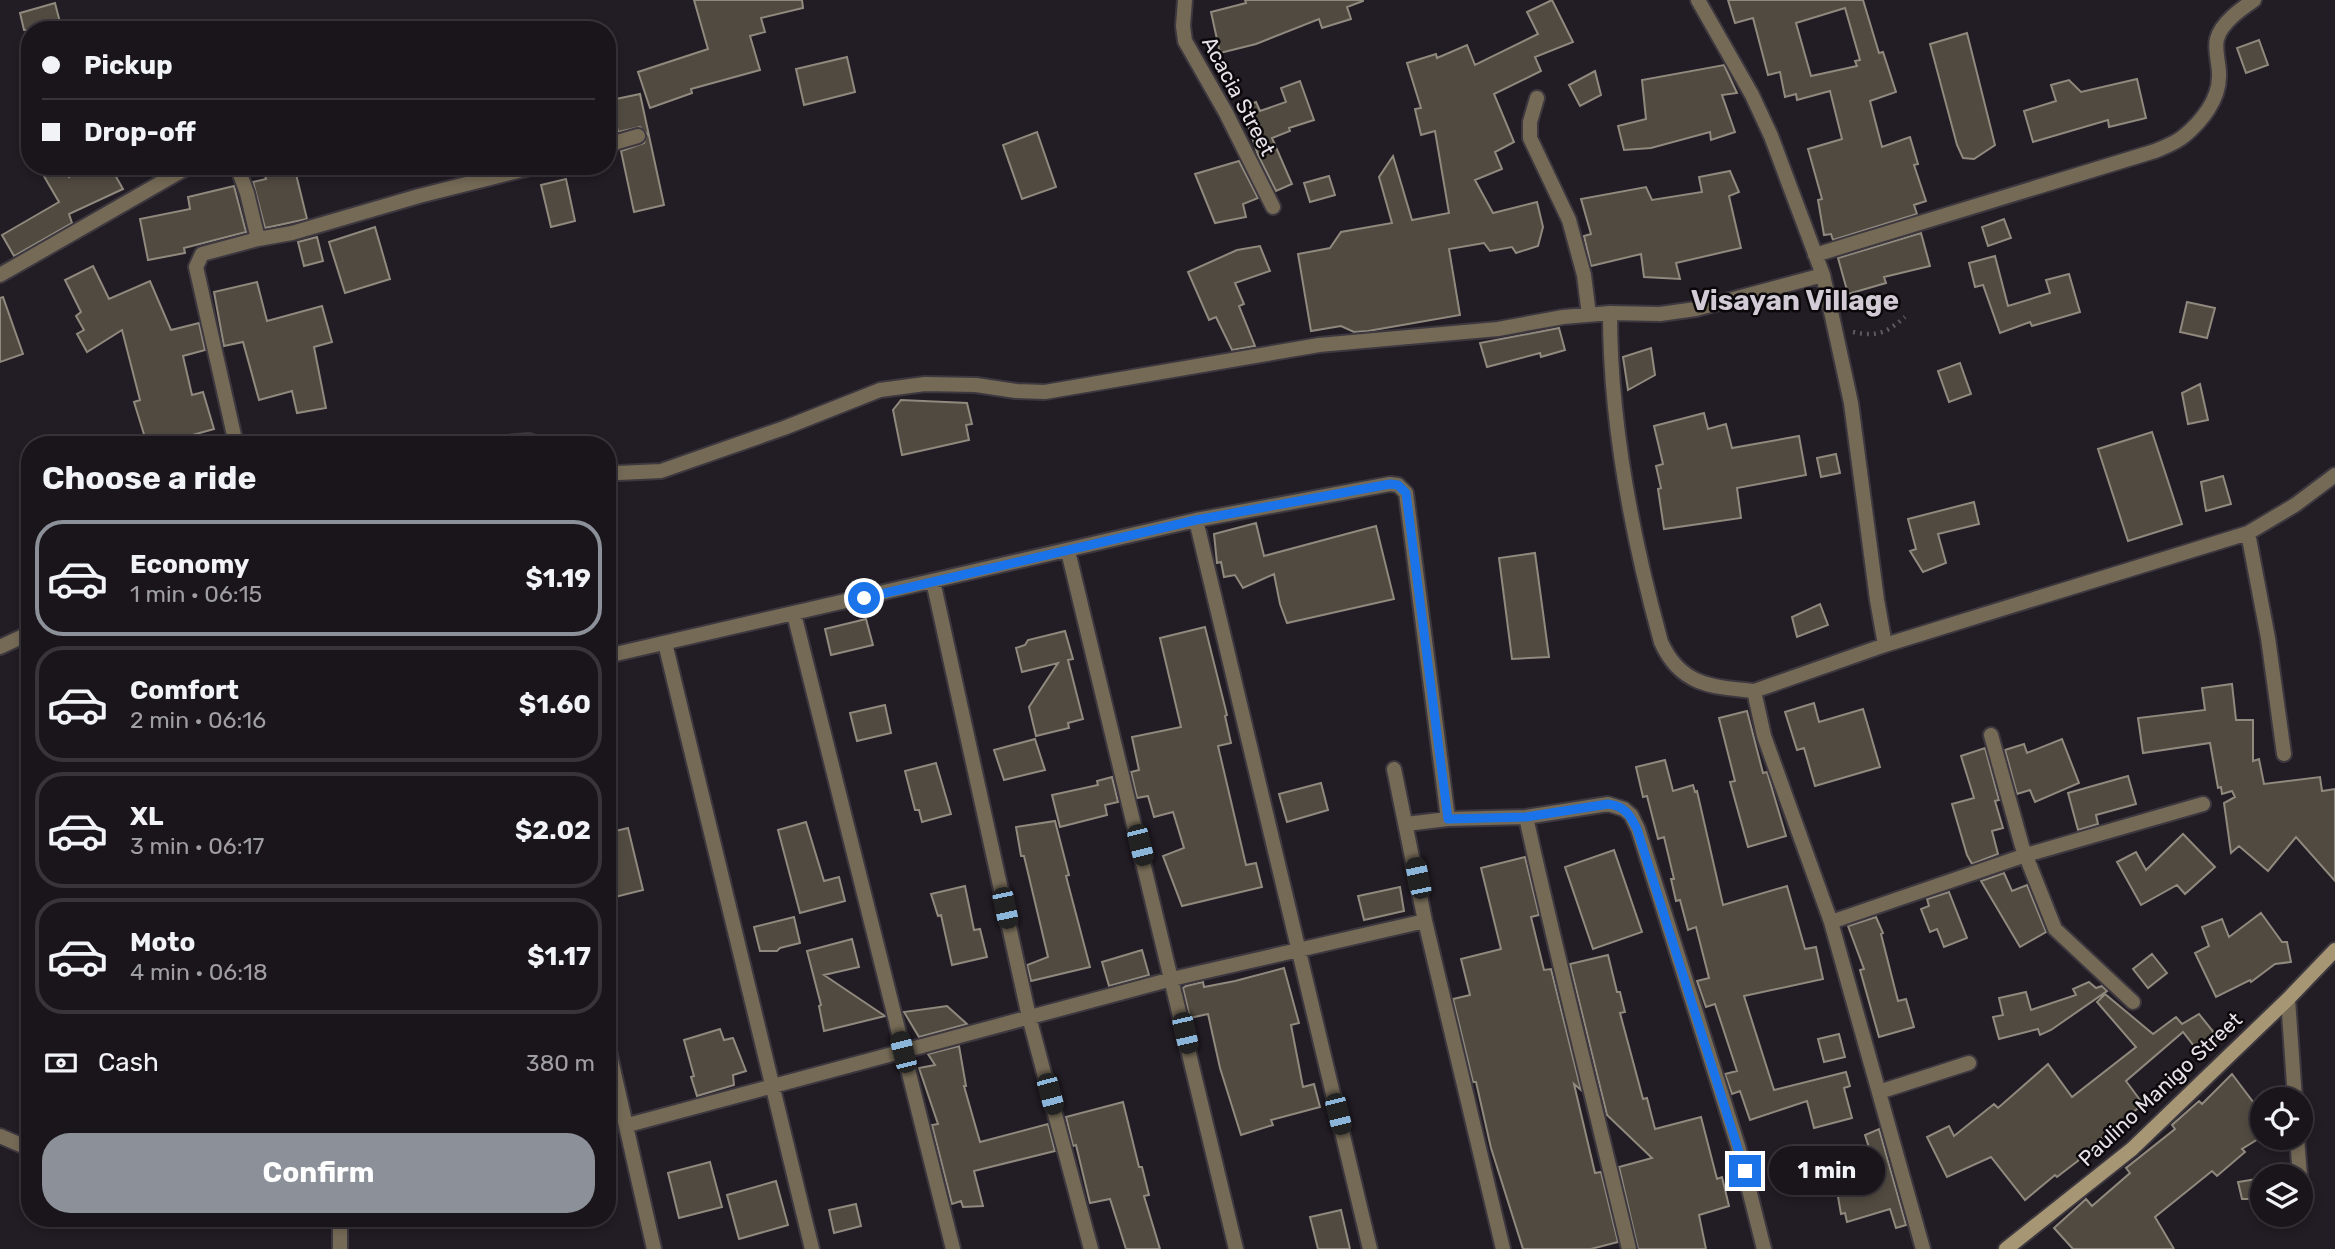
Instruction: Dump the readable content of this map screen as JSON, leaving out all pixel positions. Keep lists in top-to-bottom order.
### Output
{
  "streets": {
    "street": ["Acacia Street", "Paulino Manigo Street"]
  },
  "districts": ["Visayan Village"],
  "page": {
    "banner": ["Pickup", "Drop-off"],
    "heading": "Choose a ride",
    "list": [
      {
        "name": "Economy",
        "note": "1 min · 06:15",
        "value": "$1.19"
      },
      {
        "name": "Comfort",
        "note": "2 min · 06:16",
        "value": "$1.60"
      },
      {
        "name": "XL",
        "note": "3 min · 06:17",
        "value": "$2.02"
      },
      {
        "name": "Moto",
        "note": "4 min · 06:18",
        "value": "$1.17"
      }
    ],
    "pay": ["Cash", "380 m"],
    "buttons": "Confirm",
    "bubble": "1 min"
  }
}
